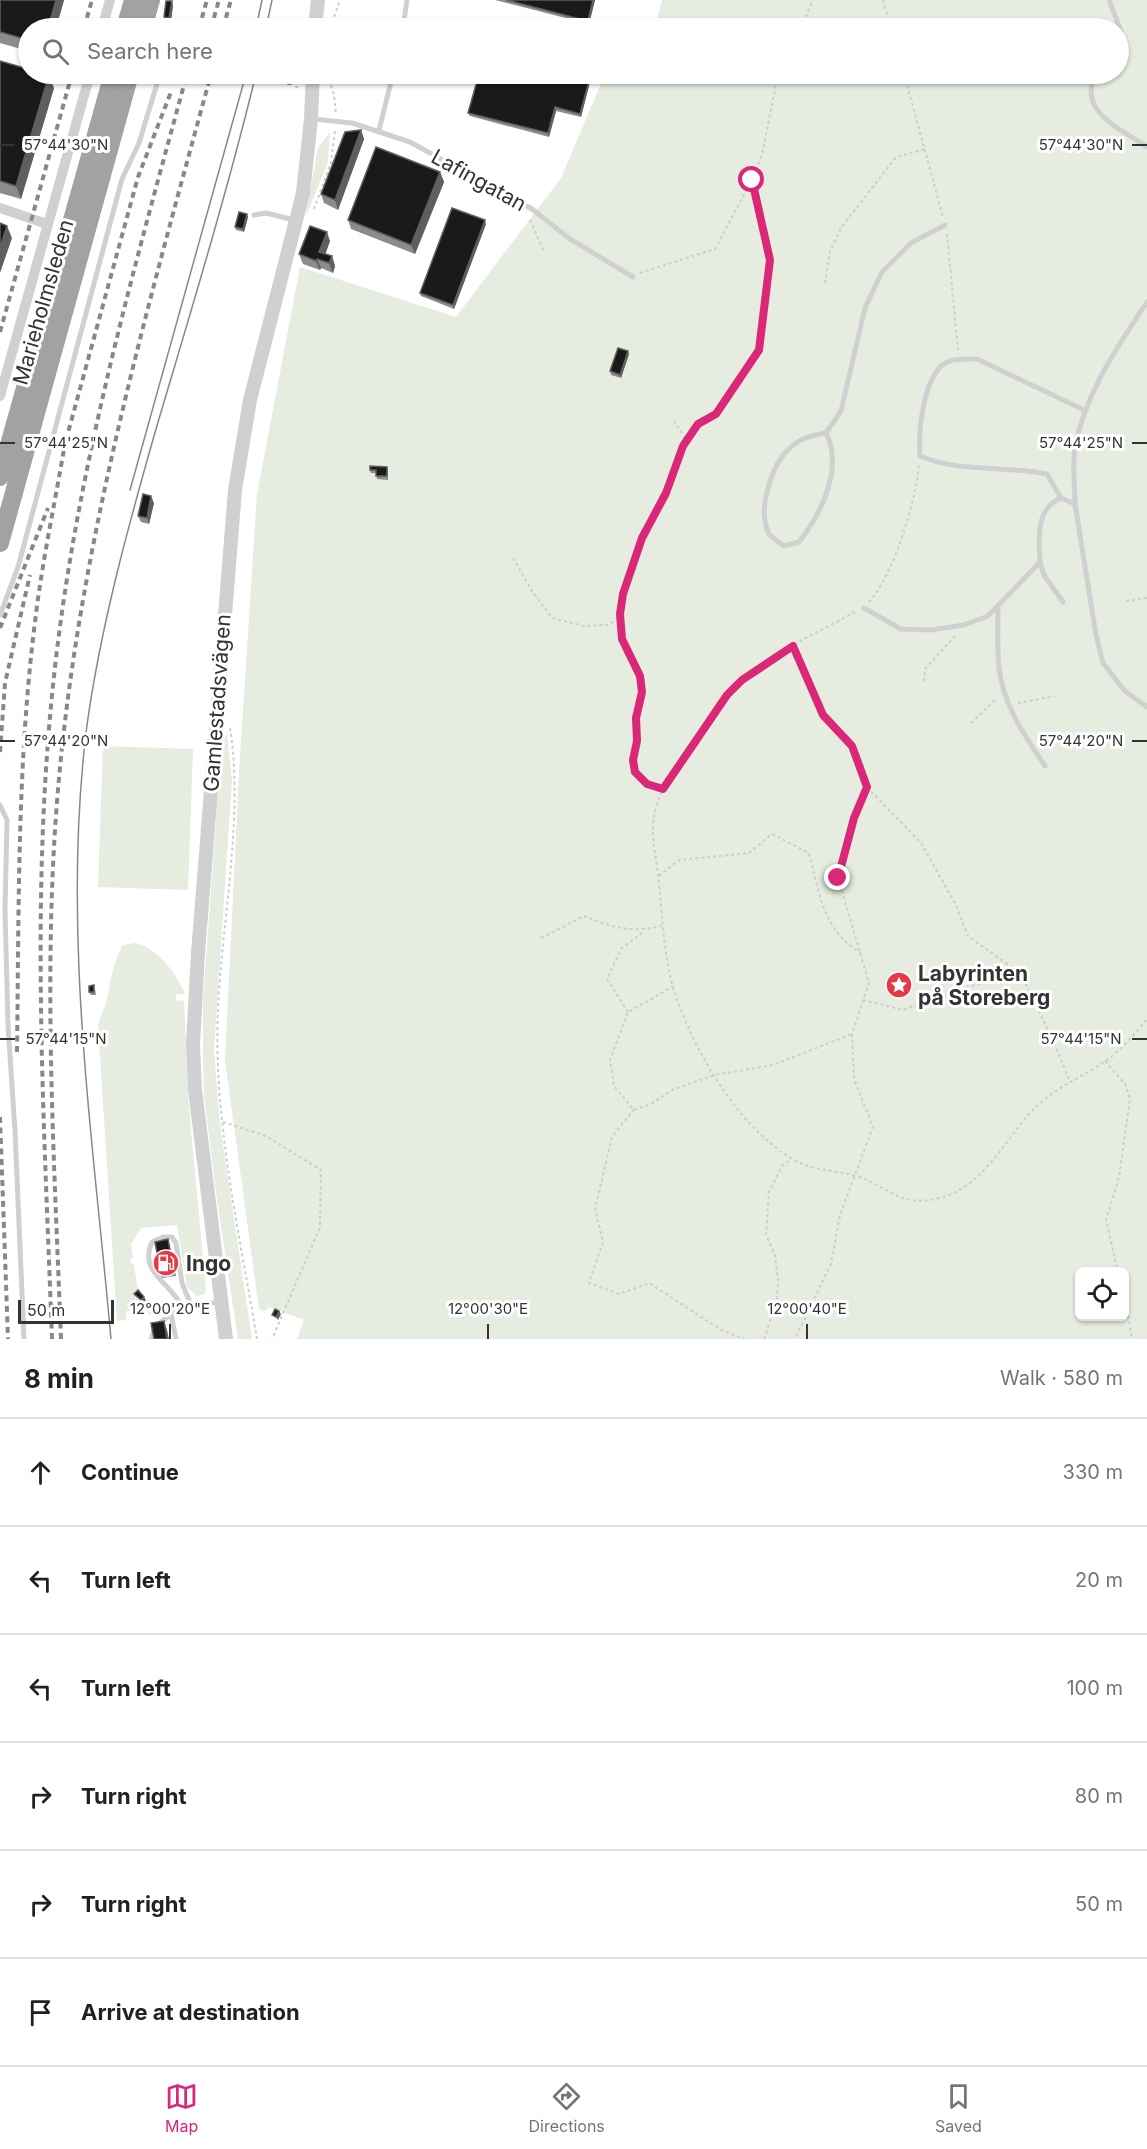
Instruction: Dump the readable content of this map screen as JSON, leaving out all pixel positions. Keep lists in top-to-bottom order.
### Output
{
  "streets": {
    "highway": ["Marieholmsleden"],
    "street": ["Gamlestadsvägen"],
    "lane": ["Lafingatan"]
  },
  "crossings": [
    ["Lafingatan", "Gamlestadsvägen"]
  ],
  "places": {
    "place": ["Labyrinten på Storeberg"],
    "fuel station": ["Ingo"]
  },
  "scale_bar": "50 m",
  "page": {
    "search": "Search here",
    "scale": "50 m",
    "heading": ["8 min", "Walk · 580 m"],
    "list": [
      ["Continue", "330 m"],
      ["Turn left", "20 m"],
      ["Turn left", "100 m"],
      ["Turn right", "80 m"],
      ["Turn right", "50 m"],
      "Arrive at destination"
    ],
    "nav": ["Map", "Directions", "Saved"]
  },
  "coordinates": [
    "57°44'30\"N",
    "57°44'25\"N",
    "57°44'20\"N",
    "57°44'15\"N",
    "12°00'20\"E",
    "12°00'30\"E",
    "12°00'40\"E"
  ]
}
